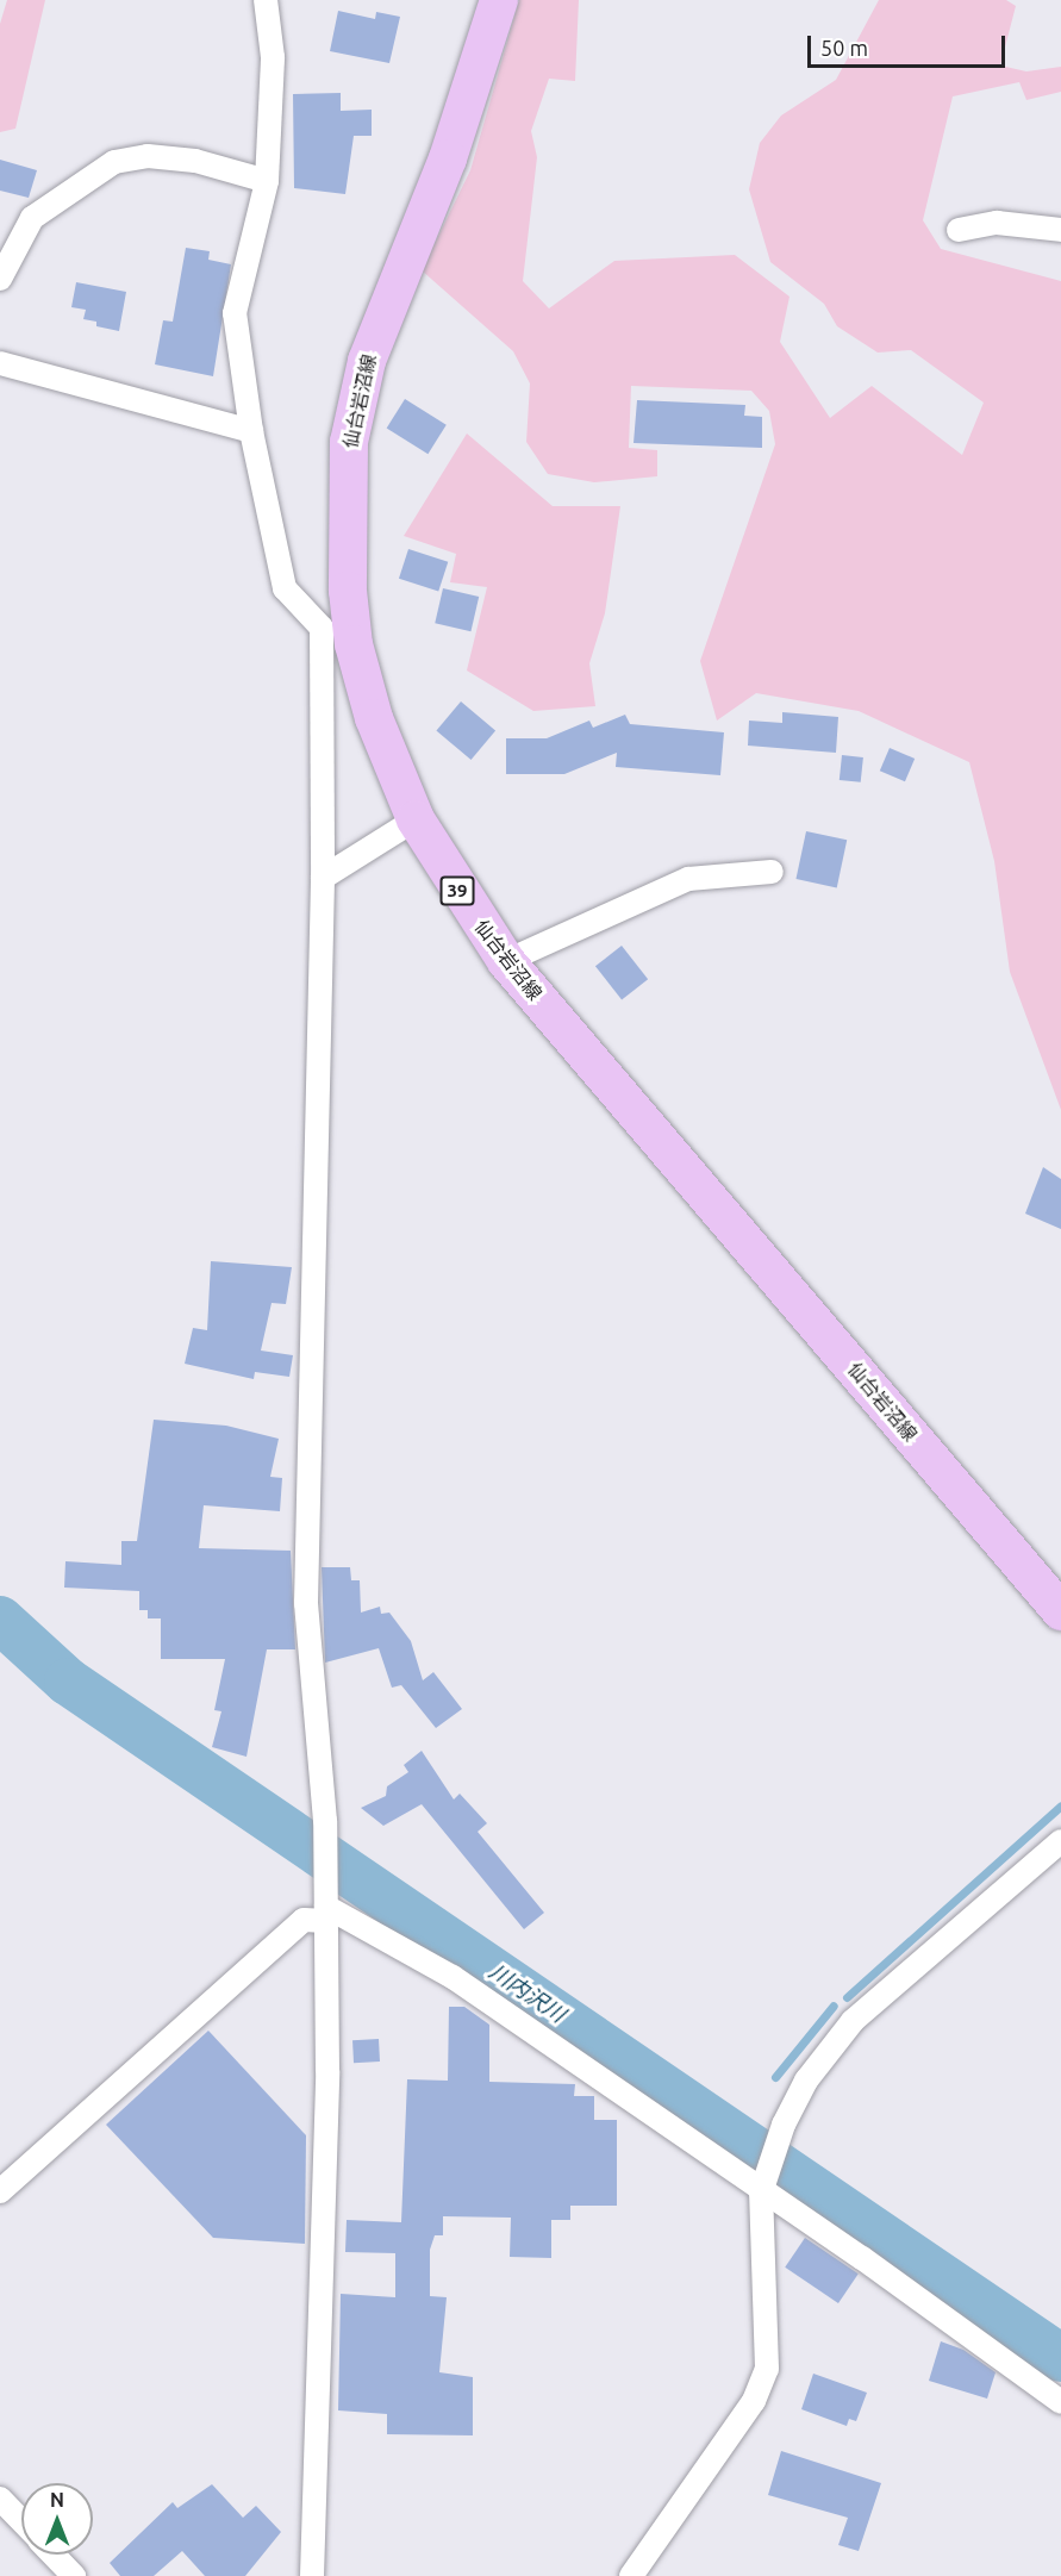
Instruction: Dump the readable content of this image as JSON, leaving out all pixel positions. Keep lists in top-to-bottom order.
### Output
{
  "streets": {
    "main road": ["仙台岩沼線", "39"]
  },
  "water": ["川内沢川"],
  "scale_bar": "50 m",
  "north": "top"
}
